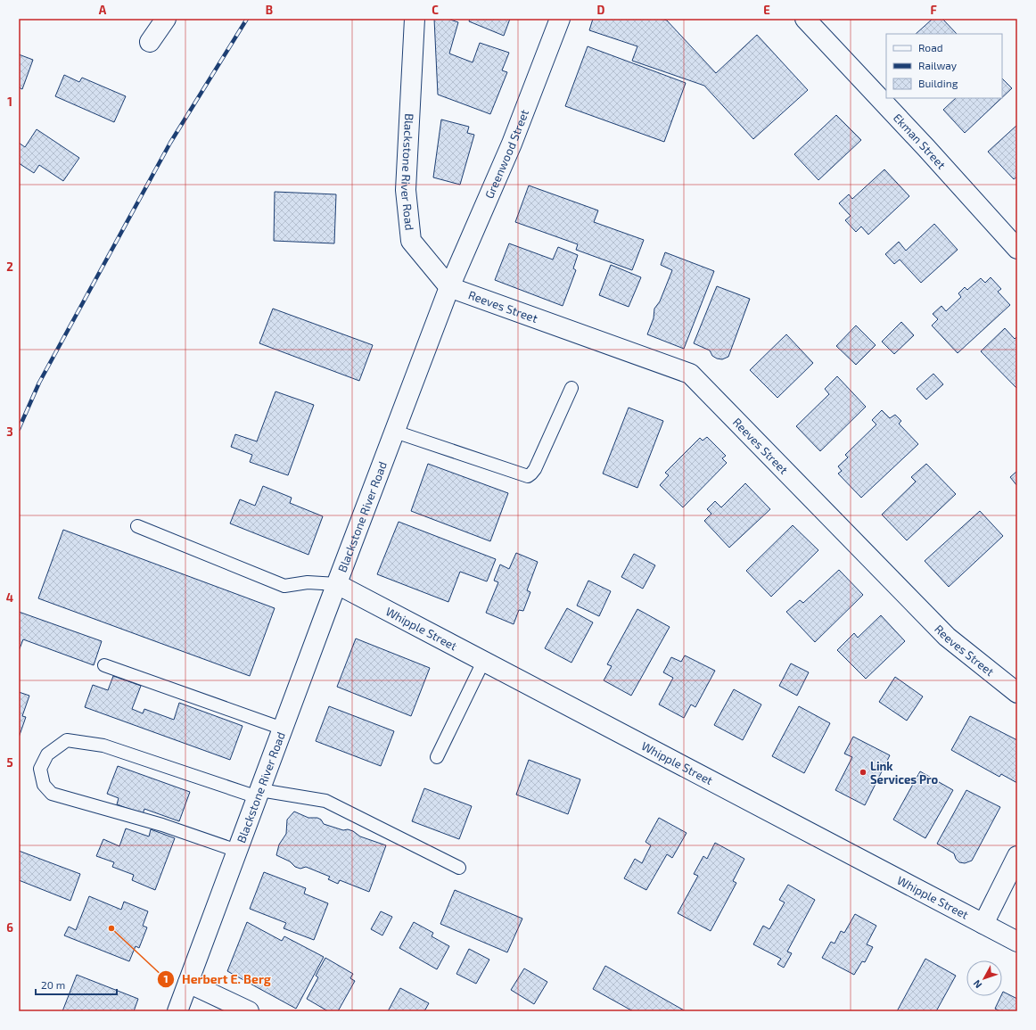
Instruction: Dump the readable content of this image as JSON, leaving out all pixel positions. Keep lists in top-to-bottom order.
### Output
{
  "streets": {
    "street": [
      "Ekman Street",
      "Greenwood Street",
      "Blackstone River Road",
      "Reeves Street",
      "Whipple Street"
    ]
  },
  "crossings": [
    ["Greenwood Street", "Blackstone River Road"],
    ["Greenwood Street", "Reeves Street"],
    ["Blackstone River Road", "Reeves Street"],
    ["Blackstone River Road", "Whipple Street"]
  ],
  "places": ["Link Services Pro", "Herbert E. Berg"],
  "legend": ["Road", "Railway", "Building"],
  "scale_bar": "20 m",
  "north": "bottom left",
  "grid": {
    "columns": [
      "A",
      "B",
      "C",
      "D",
      "E",
      "F"
    ],
    "rows": [
      "1",
      "2",
      "3",
      "4",
      "5",
      "6"
    ]
  }
}
